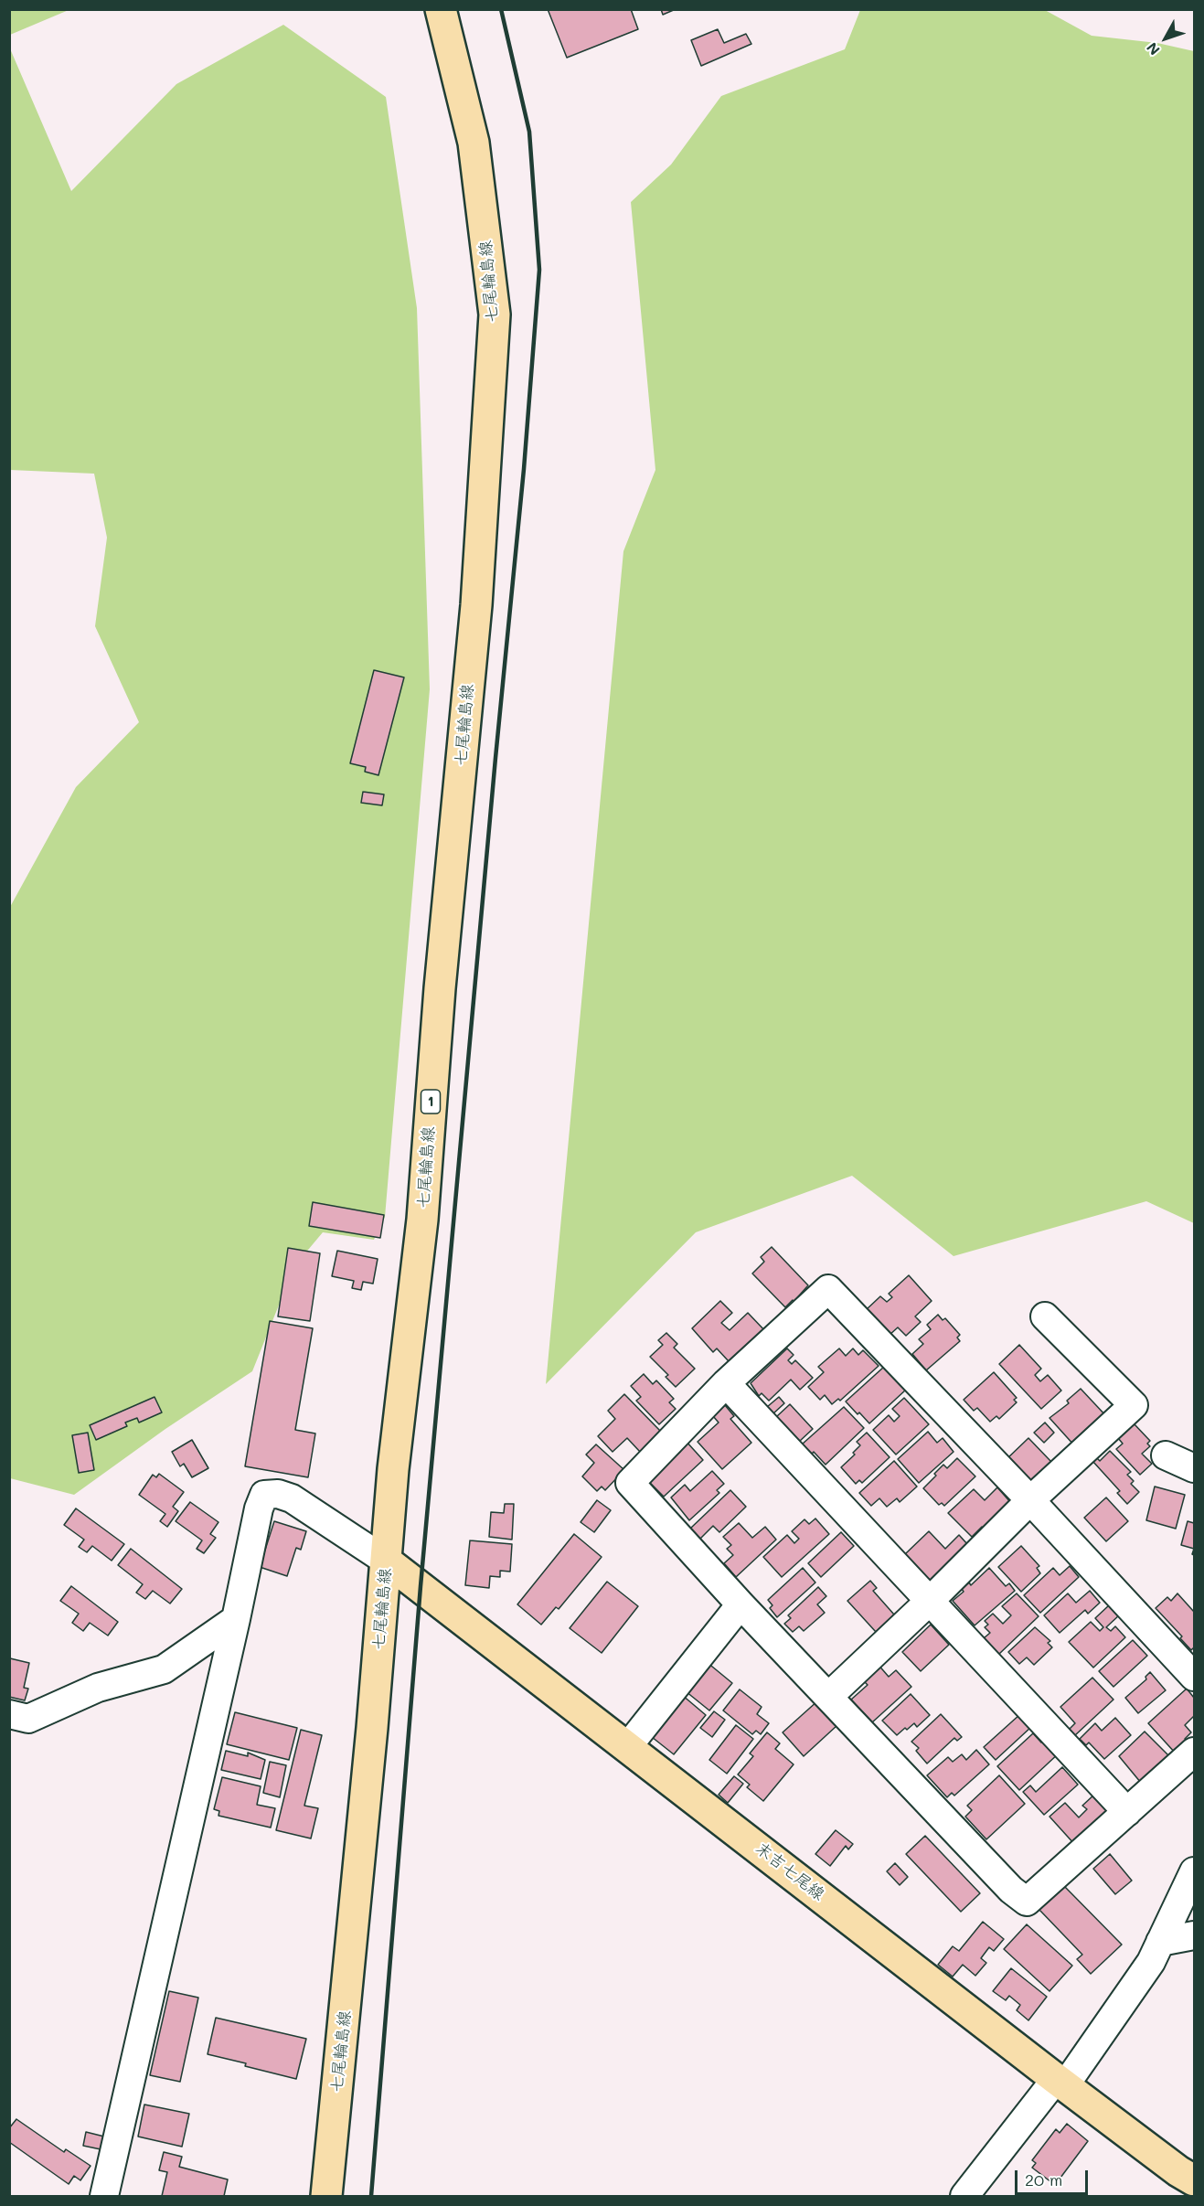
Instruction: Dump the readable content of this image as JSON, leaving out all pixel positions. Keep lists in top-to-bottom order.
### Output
{
  "streets": {
    "main road": ["七尾輪島線", "1", "末吉七尾線"]
  },
  "crossings": [
    ["七尾輪島線", "末吉七尾線"]
  ],
  "scale_bar": "20 m",
  "north": "bottom left"
}
